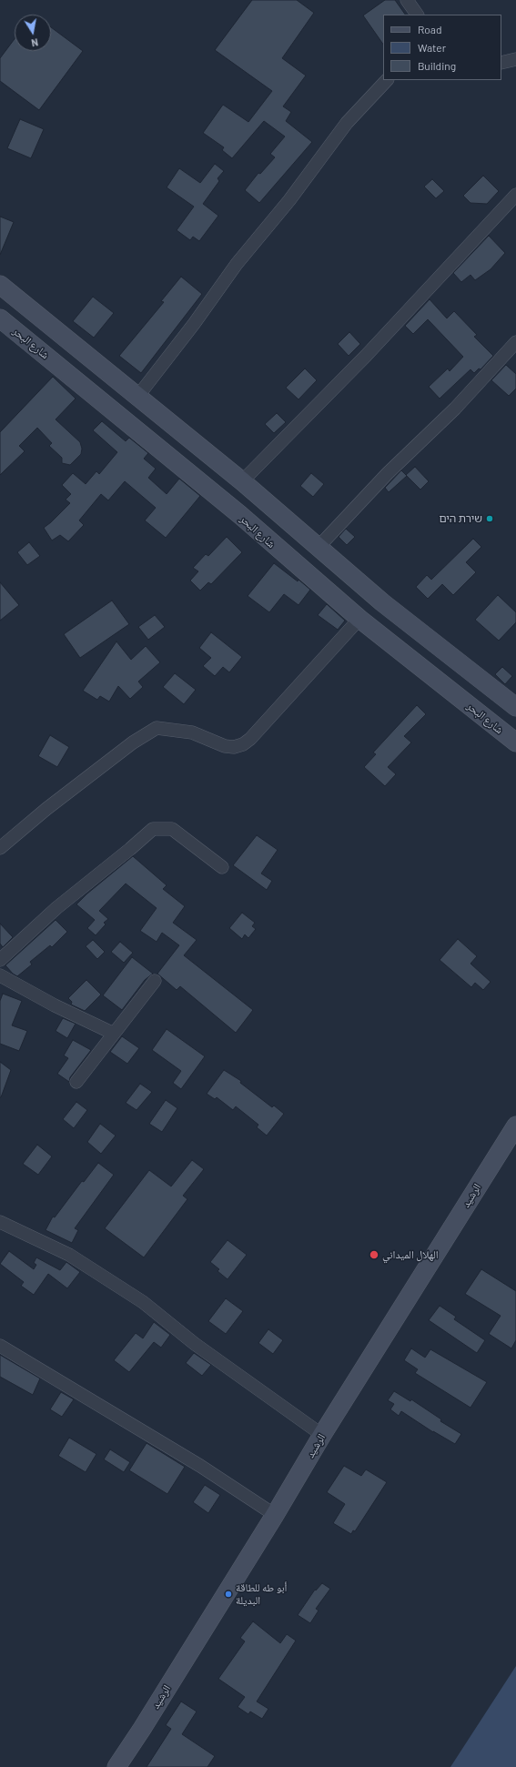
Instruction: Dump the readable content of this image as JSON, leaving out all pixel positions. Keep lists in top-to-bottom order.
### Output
{
  "streets": {
    "main road": ["شارع البحر", "الرشيد"]
  },
  "places": ["שירת הים", "الهلال الميداني", "أبو طه للطاقة البديلة"],
  "legend": ["Road", "Water", "Building"],
  "north": "bottom"
}
